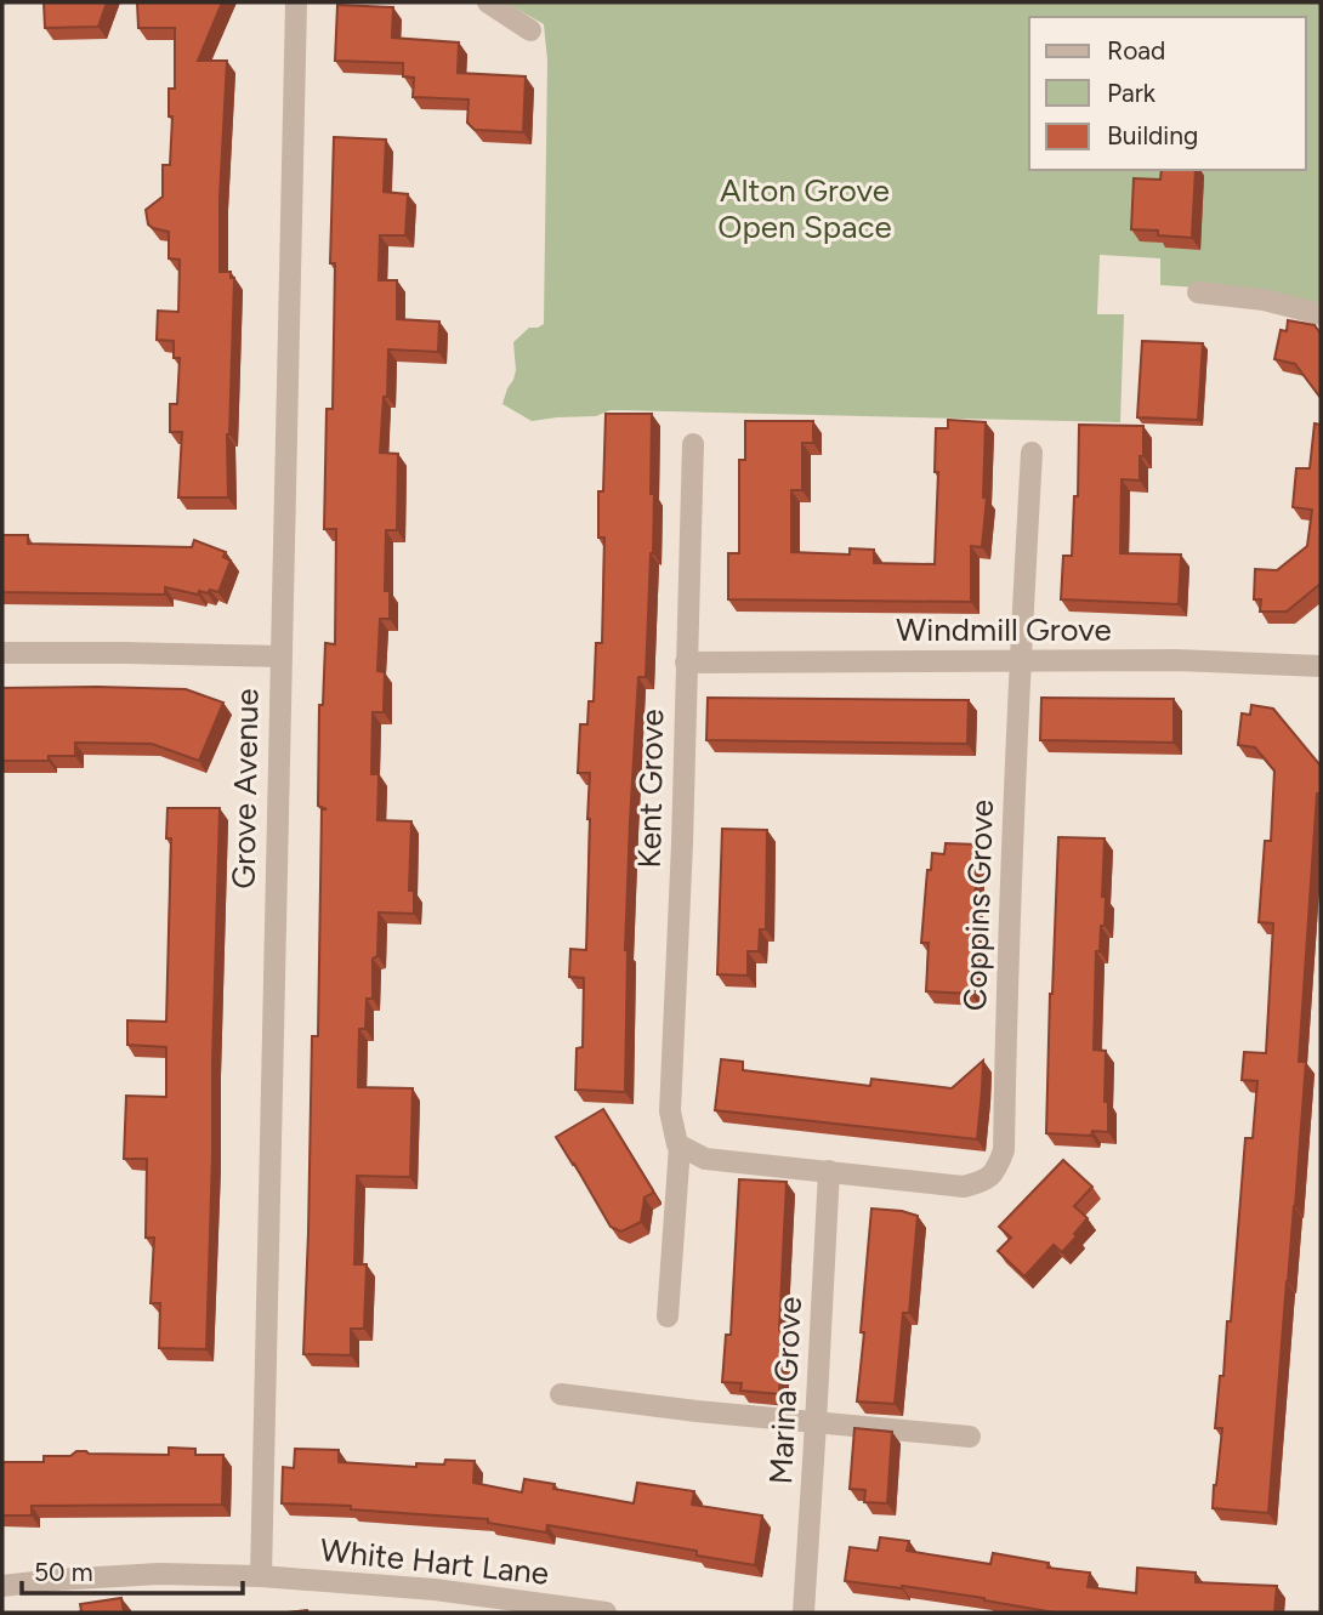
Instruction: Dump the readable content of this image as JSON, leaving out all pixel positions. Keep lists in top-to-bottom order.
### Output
{
  "streets": {
    "street": [
      "Windmill Grove",
      "Grove Avenue",
      "Kent Grove",
      "Coppins Grove",
      "Marina Grove",
      "White Hart Lane"
    ]
  },
  "crossings": [
    ["Windmill Grove", "Kent Grove"],
    ["Windmill Grove", "Coppins Grove"],
    ["Grove Avenue", "White Hart Lane"],
    ["Coppins Grove", "Marina Grove"]
  ],
  "parks": ["Alton Grove Open Space"],
  "legend": ["Road", "Park", "Building"],
  "scale_bar": "50 m"
}
